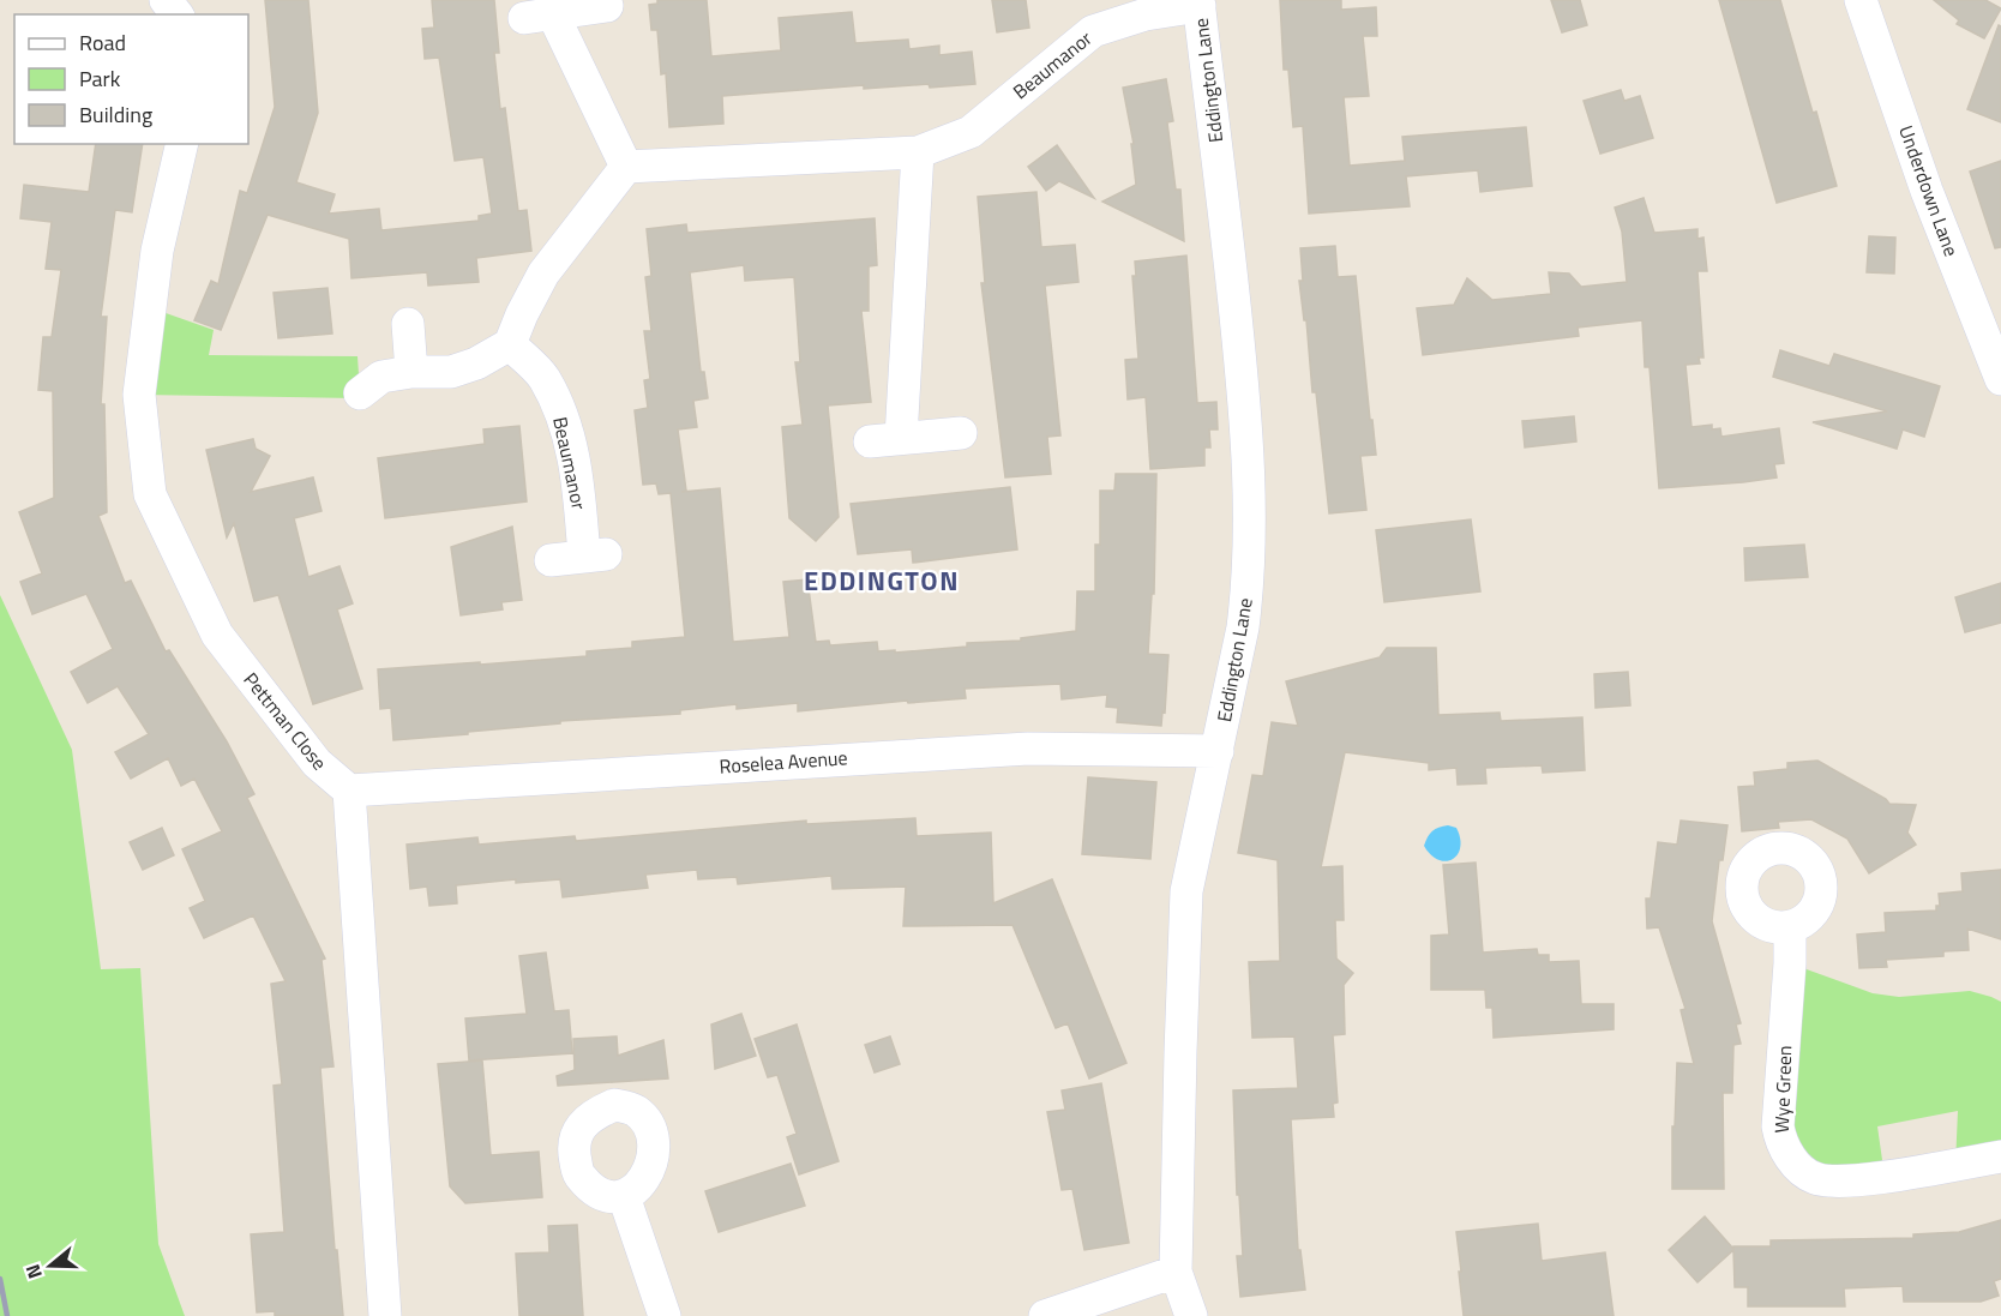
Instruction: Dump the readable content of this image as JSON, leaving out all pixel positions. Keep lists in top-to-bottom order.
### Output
{
  "streets": {
    "street": [
      "Beaumanor",
      "Eddington Lane",
      "Underdown Lane",
      "Pettman Close",
      "Roselea Avenue",
      "Wye Green"
    ]
  },
  "crossings": [
    ["Beaumanor", "Eddington Lane"],
    ["Eddington Lane", "Roselea Avenue"],
    ["Pettman Close", "Roselea Avenue"]
  ],
  "districts": ["EDDINGTON"],
  "legend": ["Road", "Park", "Building"],
  "north": "left"
}
